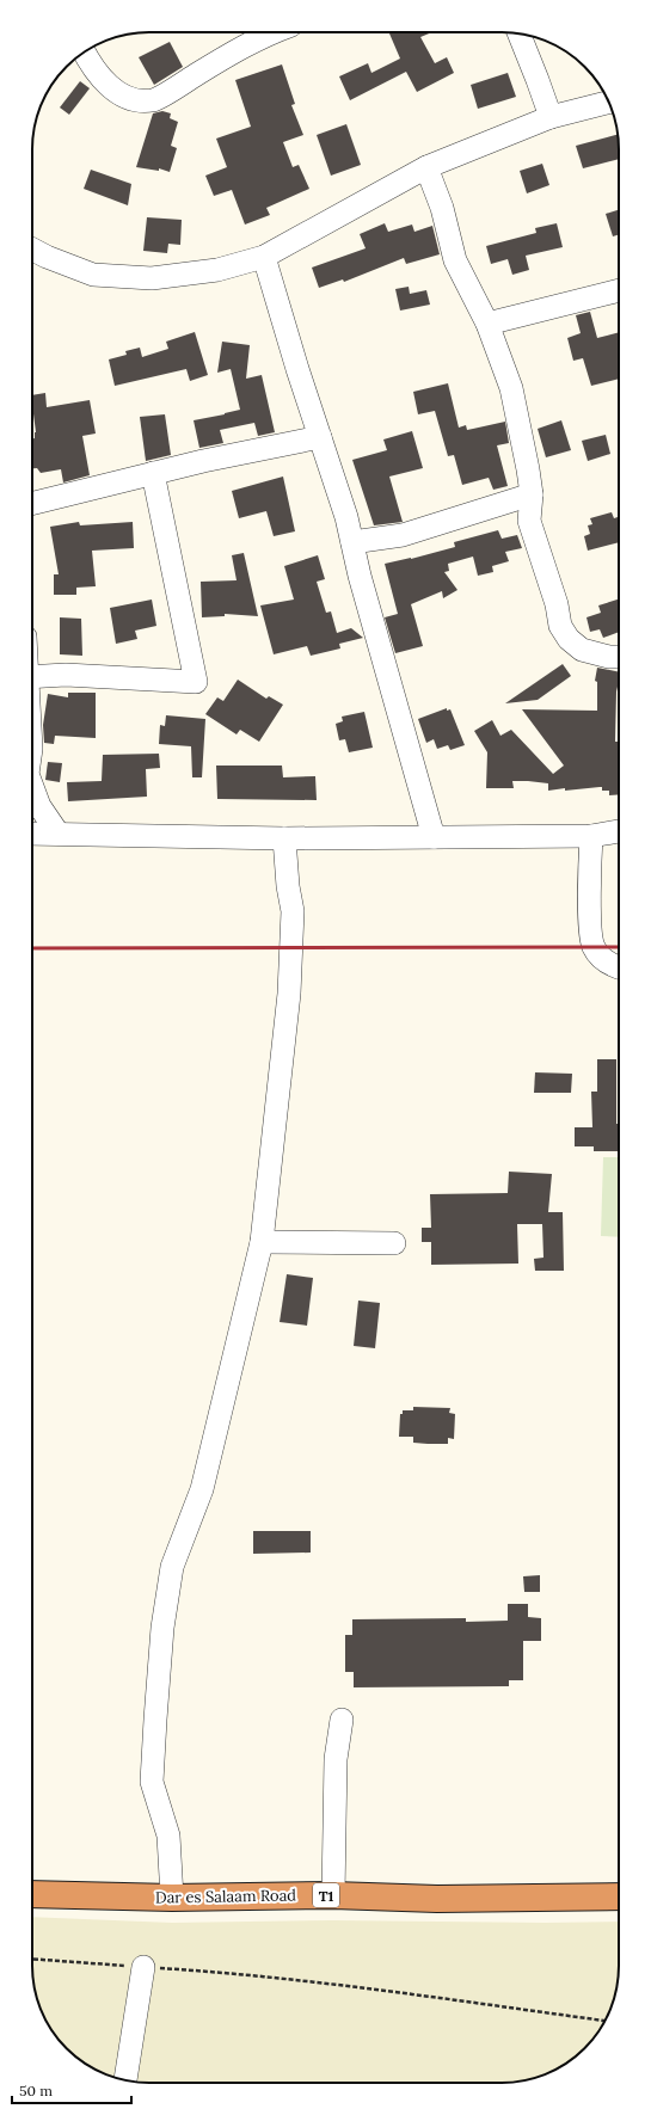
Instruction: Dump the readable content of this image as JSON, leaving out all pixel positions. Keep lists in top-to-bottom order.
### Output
{
  "streets": {
    "highway": ["T1", "Dar es Salaam Road"]
  },
  "scale_bar": "50 m"
}
